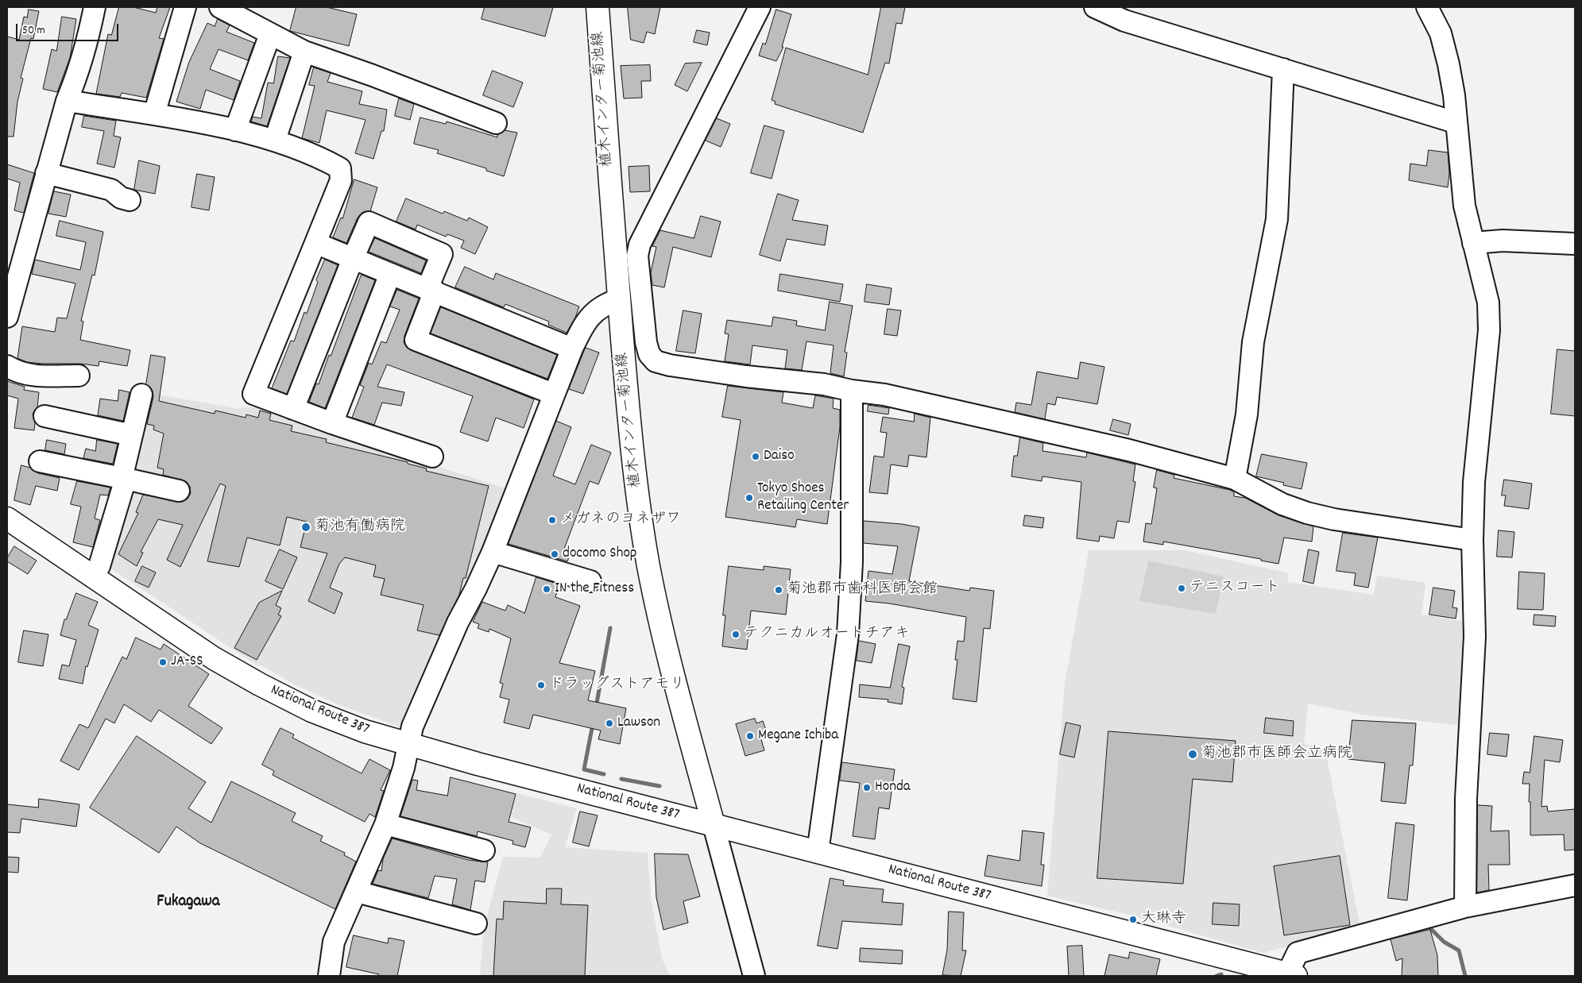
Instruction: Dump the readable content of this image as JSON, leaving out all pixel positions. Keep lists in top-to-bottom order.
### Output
{
  "streets": {
    "main road": ["植木インター菊池線", "National Route 387"]
  },
  "crossings": [
    ["植木インター菊池線", "National Route 387"]
  ],
  "districts": ["Fukagawa"],
  "places": [
    "Daiso",
    "Tokyo Shoes Retailing Center",
    "メガネのヨネザワ",
    "菊池有働病院",
    "docomo Shop",
    "テニスコート",
    "IN the Fitness",
    "菊池郡市歯科医師会館",
    "テクニカルオートチアキ",
    "JA-SS",
    "ドラッグストアモリ",
    "Lawson",
    "Megane Ichiba",
    "菊池郡市医師会立病院",
    "Honda",
    "大琳寺"
  ],
  "scale_bar": "50 m"
}
